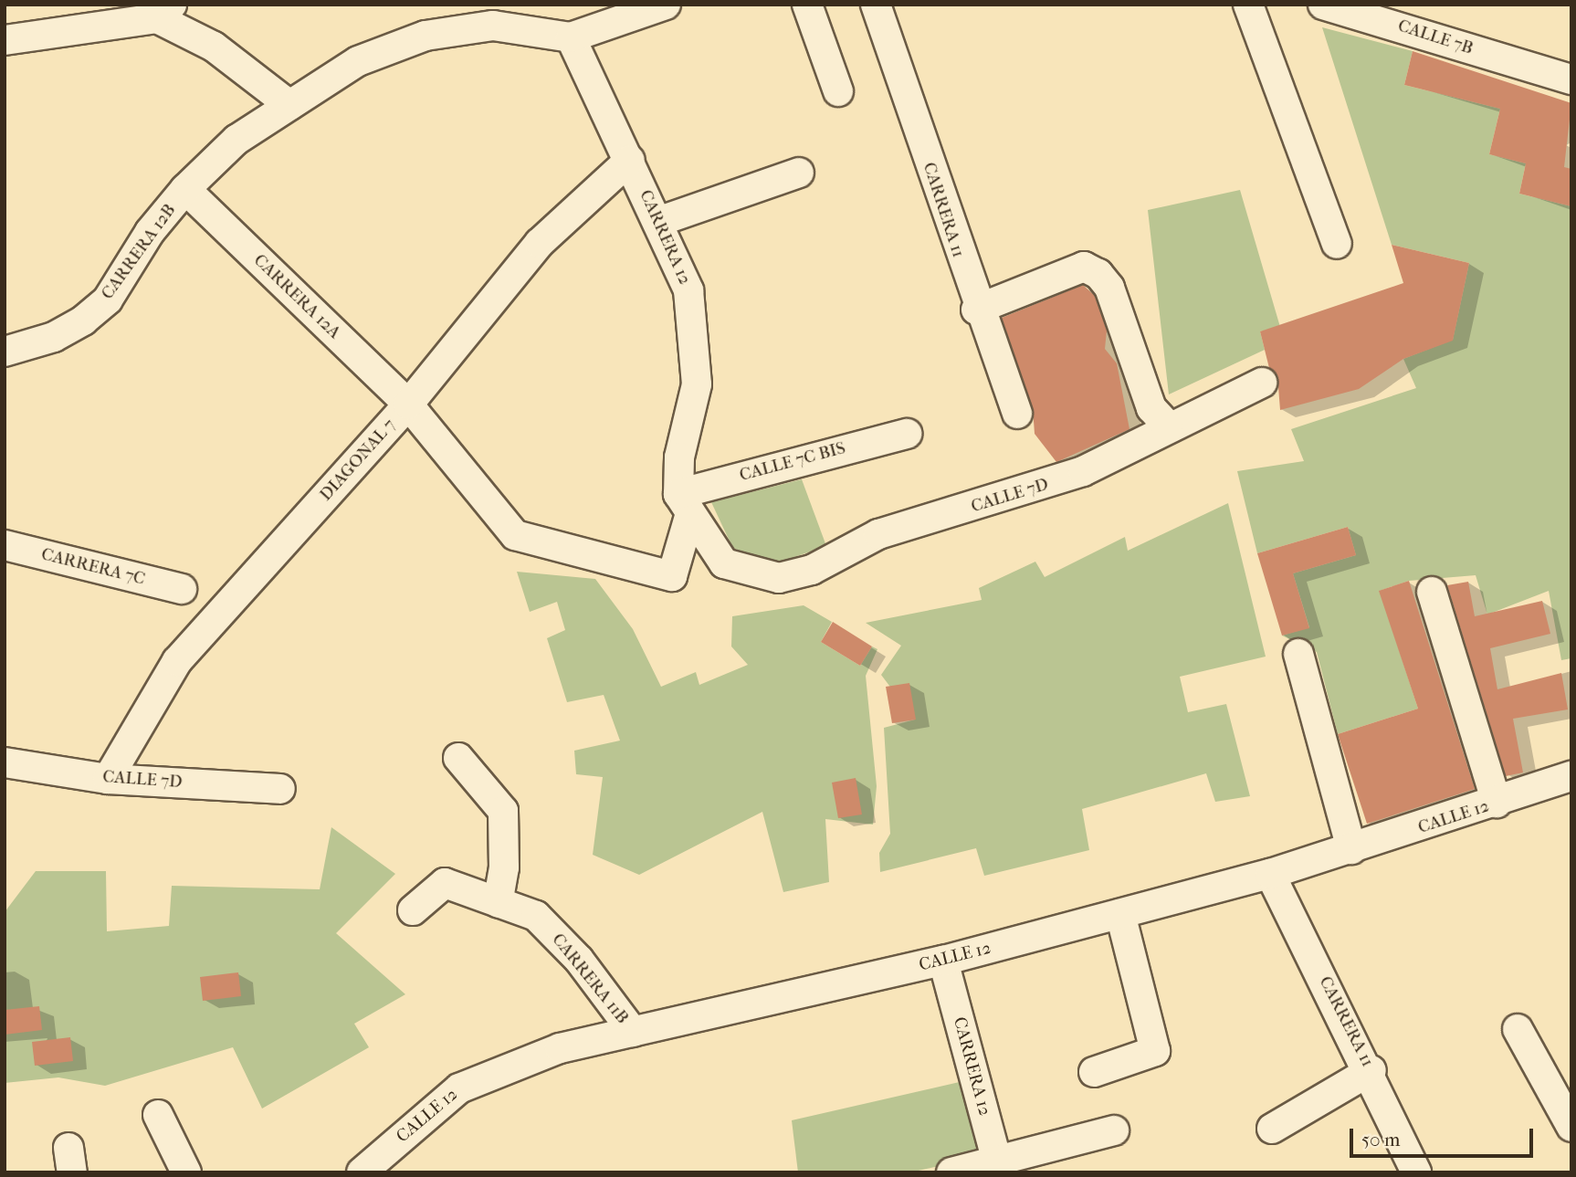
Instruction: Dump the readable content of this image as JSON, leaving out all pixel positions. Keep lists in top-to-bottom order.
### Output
{
  "streets": {
    "street": [
      "CALLE 7B",
      "CARRERA 11",
      "CARRERA 12",
      "CARRERA 12B",
      "CARRERA 12A",
      "DIAGONAL 7",
      "CALLE 7C BIS",
      "CALLE 7D",
      "CARRERA 7C",
      "CALLE 12",
      "CARRERA 11B"
    ]
  },
  "crossings": [
    ["CARRERA 11", "CALLE 12"],
    ["CARRERA 12", "CARRERA 12B"],
    ["CARRERA 12", "CARRERA 12A"],
    ["CARRERA 12", "DIAGONAL 7"],
    ["CARRERA 12", "CALLE 7C BIS"],
    ["CARRERA 12", "CALLE 7D"],
    ["CARRERA 12", "CALLE 12"],
    ["CARRERA 12B", "CARRERA 12A"],
    ["CARRERA 12A", "DIAGONAL 7"],
    ["DIAGONAL 7", "CALLE 7D"],
    ["CALLE 7C BIS", "CALLE 7D"],
    ["CALLE 12", "CARRERA 11B"]
  ],
  "scale_bar": "50 m"
}
